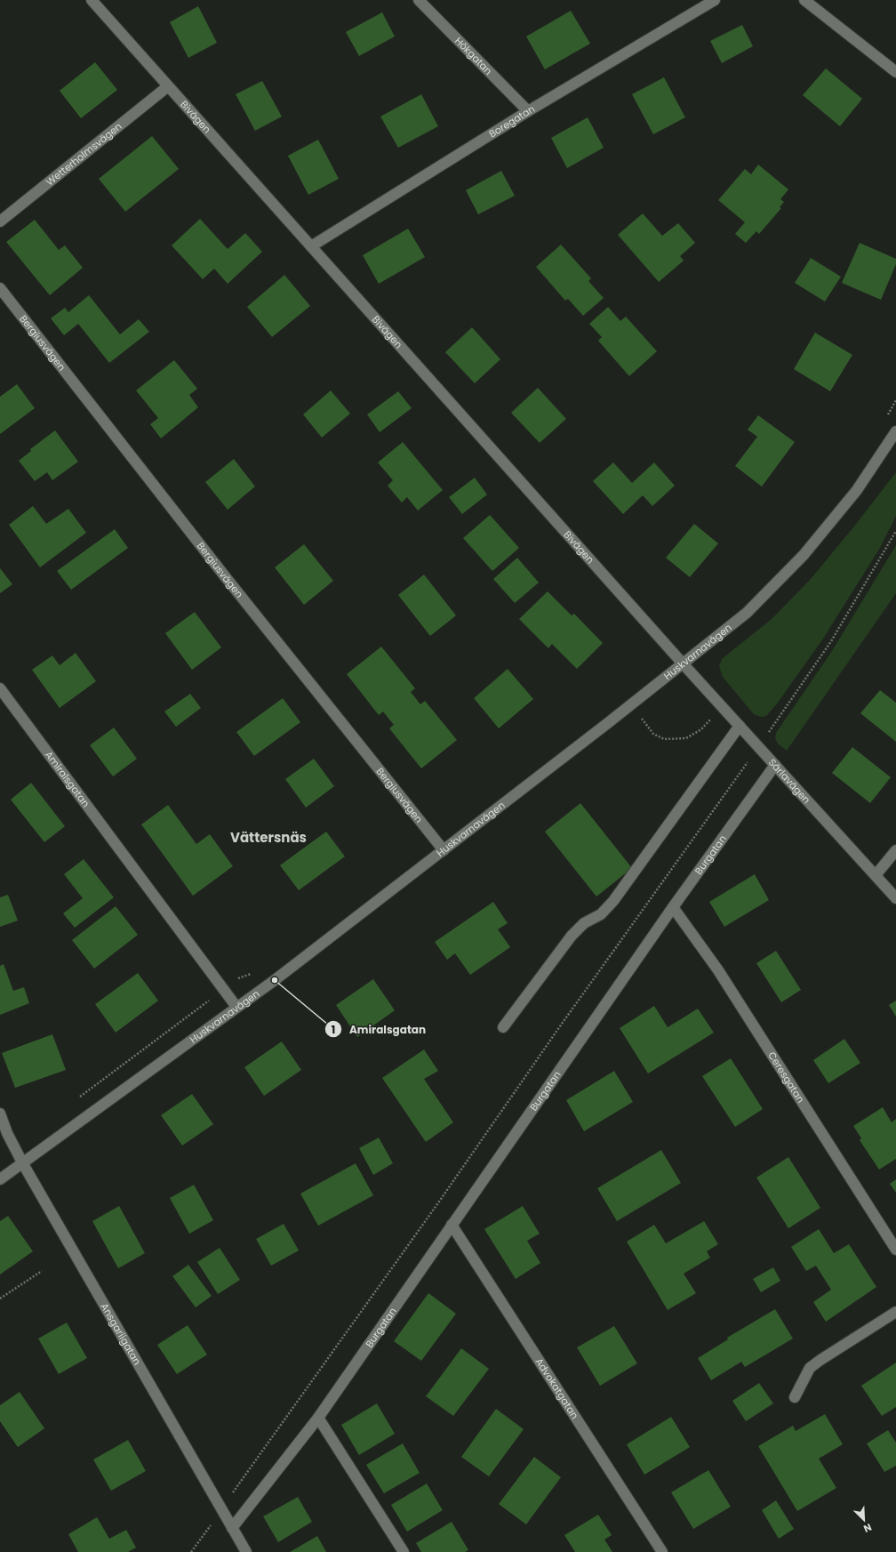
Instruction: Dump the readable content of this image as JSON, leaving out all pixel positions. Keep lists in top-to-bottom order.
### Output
{
  "streets": {
    "street": [
      "Hökgatan",
      "Bivägen",
      "Boregatan",
      "Wetterholmsvägen",
      "Bergiusvägen",
      "Huskvarnavägen",
      "Amiralsgatan",
      "Särlavägen",
      "Burgatan",
      "Ceresgatan",
      "Ansgariigatan",
      "Advokatgatan"
    ]
  },
  "crossings": [
    ["Hökgatan", "Boregatan"],
    ["Bivägen", "Boregatan"],
    ["Bivägen", "Wetterholmsvägen"],
    ["Bivägen", "Huskvarnavägen"],
    ["Bivägen", "Särlavägen"],
    ["Bergiusvägen", "Huskvarnavägen"],
    ["Huskvarnavägen", "Amiralsgatan"],
    ["Huskvarnavägen", "Särlavägen"],
    ["Huskvarnavägen", "Ansgariigatan"],
    ["Särlavägen", "Burgatan"],
    ["Burgatan", "Ceresgatan"],
    ["Burgatan", "Ansgariigatan"],
    ["Burgatan", "Advokatgatan"]
  ],
  "districts": ["Vättersnäs"],
  "places": ["Amiralsgatan"],
  "north": "bottom right"
}
